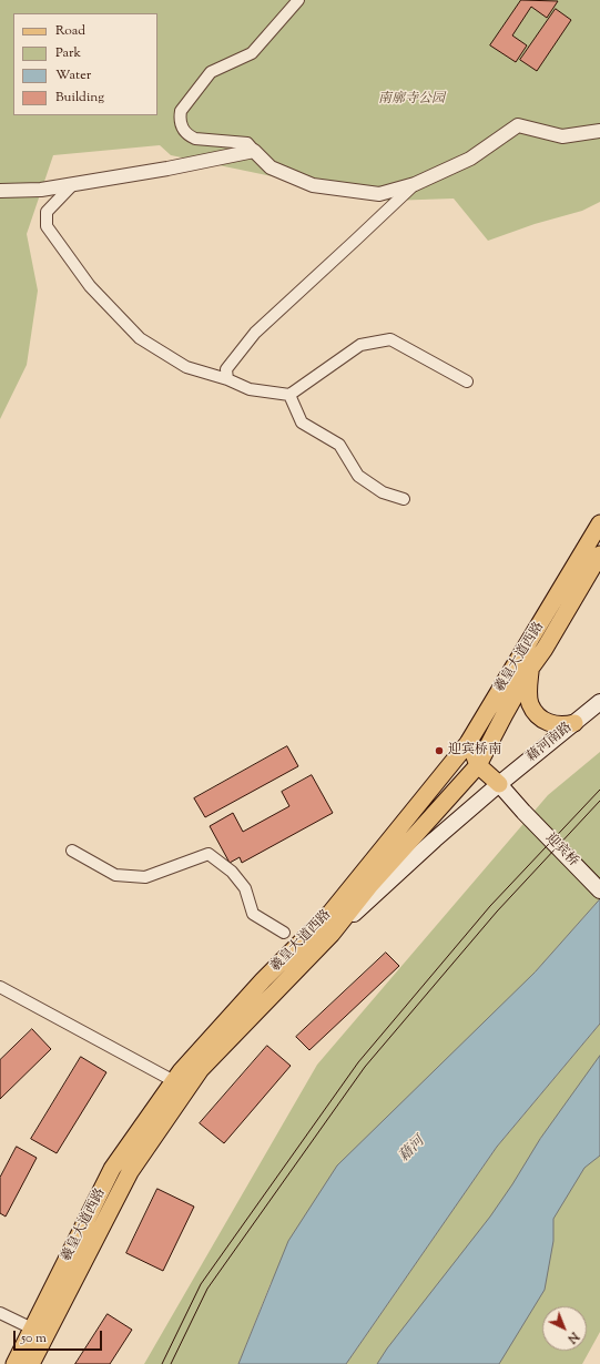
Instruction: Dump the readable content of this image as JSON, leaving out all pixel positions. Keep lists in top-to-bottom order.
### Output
{
  "streets": {
    "main road": ["羲皇大道西路", "藉河南路", "迎宾桥"]
  },
  "crossings": [
    ["羲皇大道西路", "藉河南路"],
    ["藉河南路", "迎宾桥"]
  ],
  "water": ["藉河"],
  "parks": ["南廓寺公园"],
  "places": ["迎宾桥南"],
  "legend": [
    "Road",
    "Park",
    "Water",
    "Building"
  ],
  "scale_bar": "50 m",
  "north": "bottom right"
}
